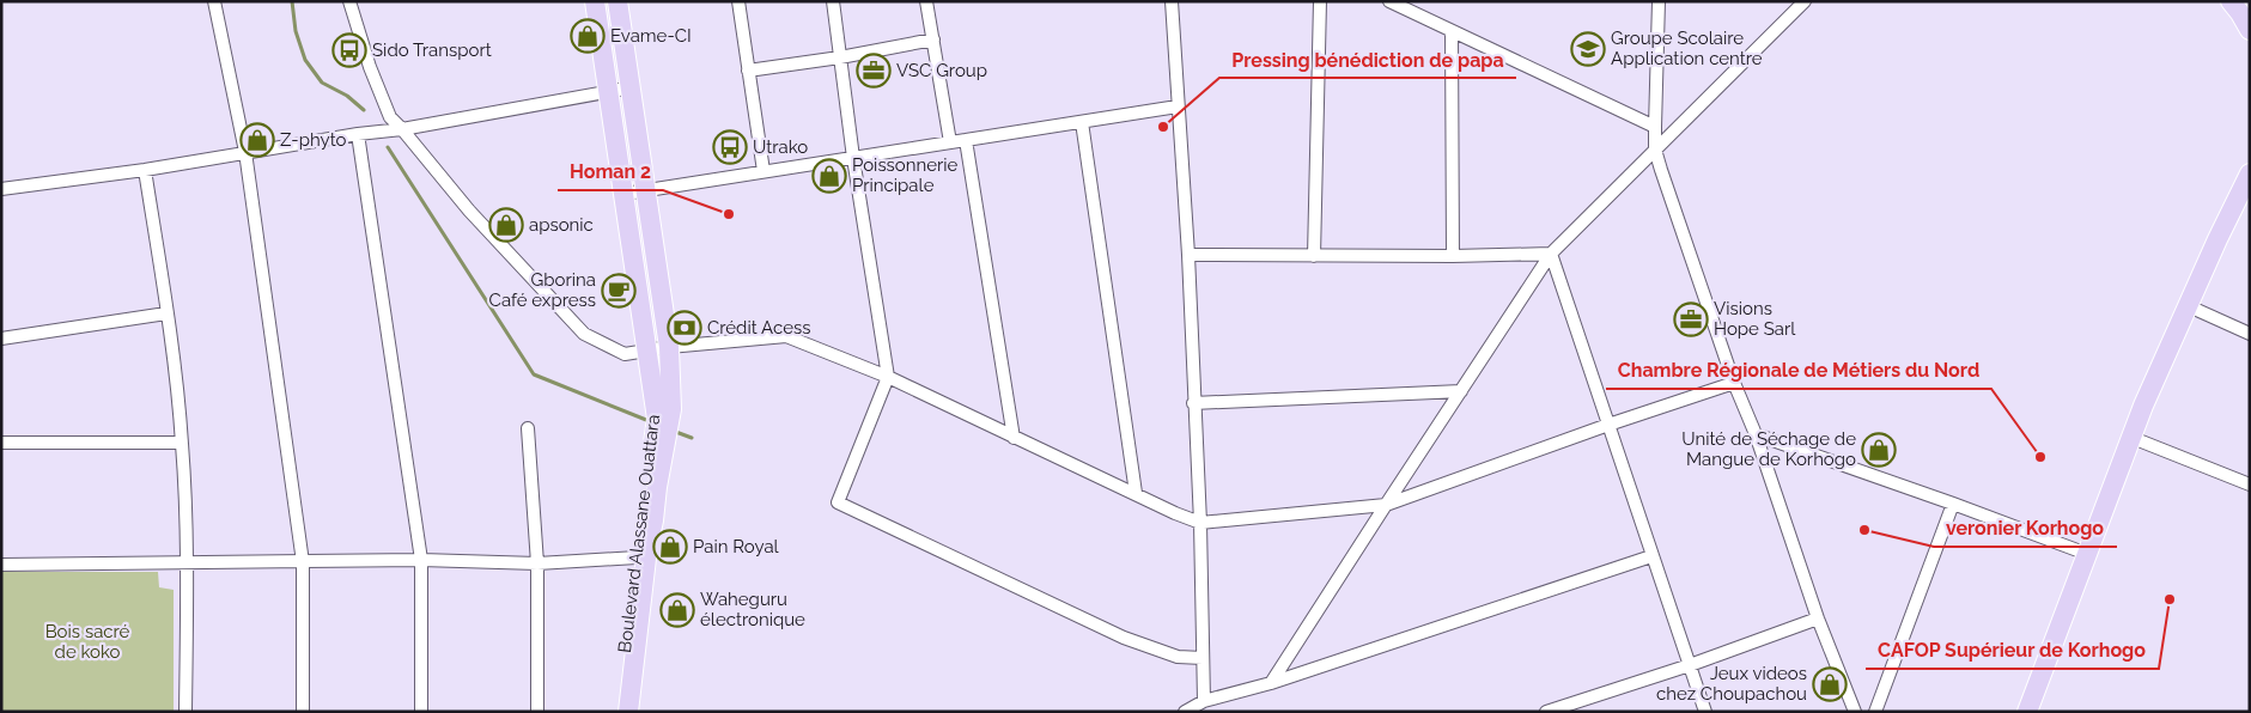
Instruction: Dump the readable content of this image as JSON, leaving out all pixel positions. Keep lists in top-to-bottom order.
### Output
{
  "streets": {
    "main road": ["Boulevard Alassane Ouattara"]
  },
  "parks": ["Bois sacré de koko"],
  "places": {
    "shop": [
      "Evame-CI",
      "Z-phyto",
      "Poissonnerie Principale",
      "apsonic",
      "Unité de Séchage de Mangue de Korhogo",
      "Pain Royal",
      "Waheguru électronique",
      "Jeux videos chez Choupachou"
    ],
    "school or university": ["Groupe Scolaire Application centre"],
    "bus stop": ["Sido Transport", "Utrako"],
    "office": ["VSC Group", "Visions Hope Sarl"],
    "other": [
      "Pressing bénédiction de papa",
      "Homan 2",
      "Chambre Régionale de Métiers du Nord",
      "veronier Korhogo",
      "CAFOP Supérieur de Korhogo"
    ],
    "cafe": ["Gborina Café express"],
    "bank": ["Crédit Acess"]
  }
}
